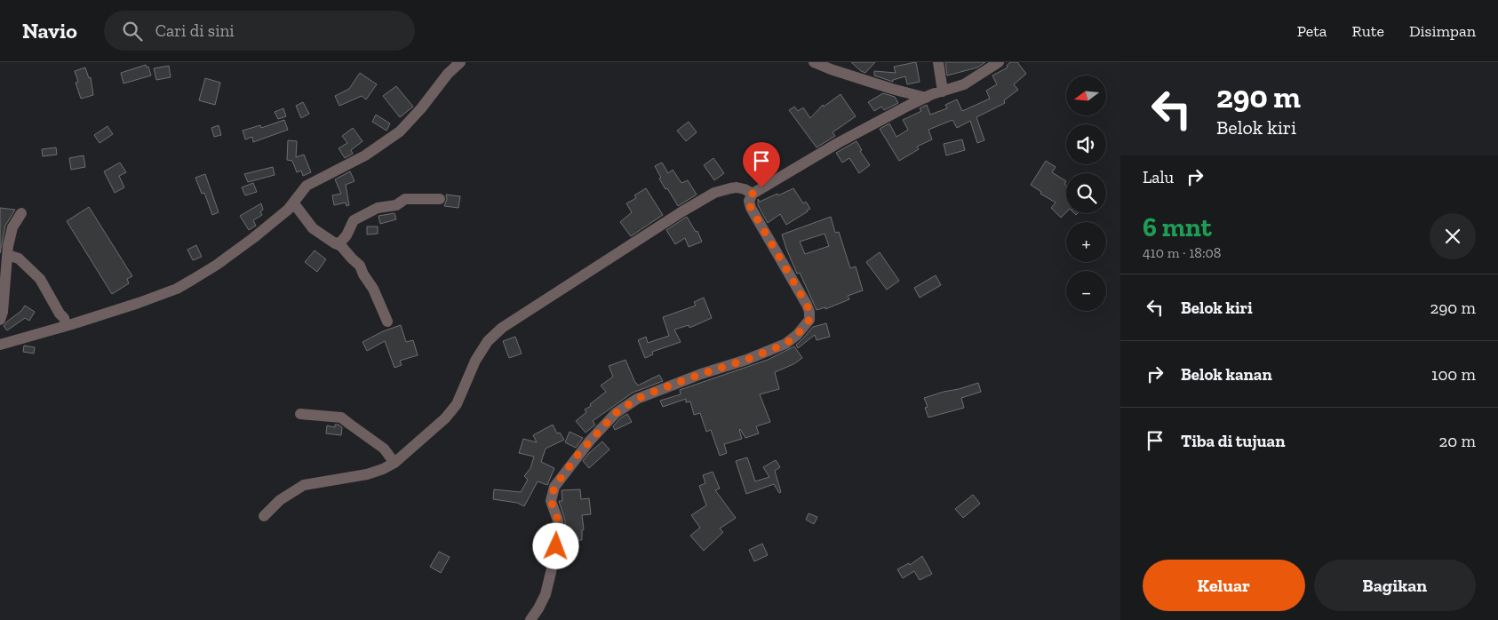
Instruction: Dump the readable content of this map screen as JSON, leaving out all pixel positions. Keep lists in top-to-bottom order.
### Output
{
  "north": "left",
  "page": {
    "header": "Navio",
    "search": "Cari di sini",
    "nav": ["Peta", "Rute", "Disimpan"],
    "turn": ["290 m", "Belok kiri"],
    "map_buttons": ["+", "−"],
    "then": "Lalu",
    "heading": ["6 mnt", "410 m · 18:08"],
    "list": [
      {
        "name": "Belok kiri",
        "value": "290 m"
      },
      {
        "name": "Belok kanan",
        "value": "100 m"
      },
      {
        "name": "Tiba di tujuan",
        "value": "20 m"
      }
    ],
    "buttons": ["Keluar", "Bagikan"]
  }
}
